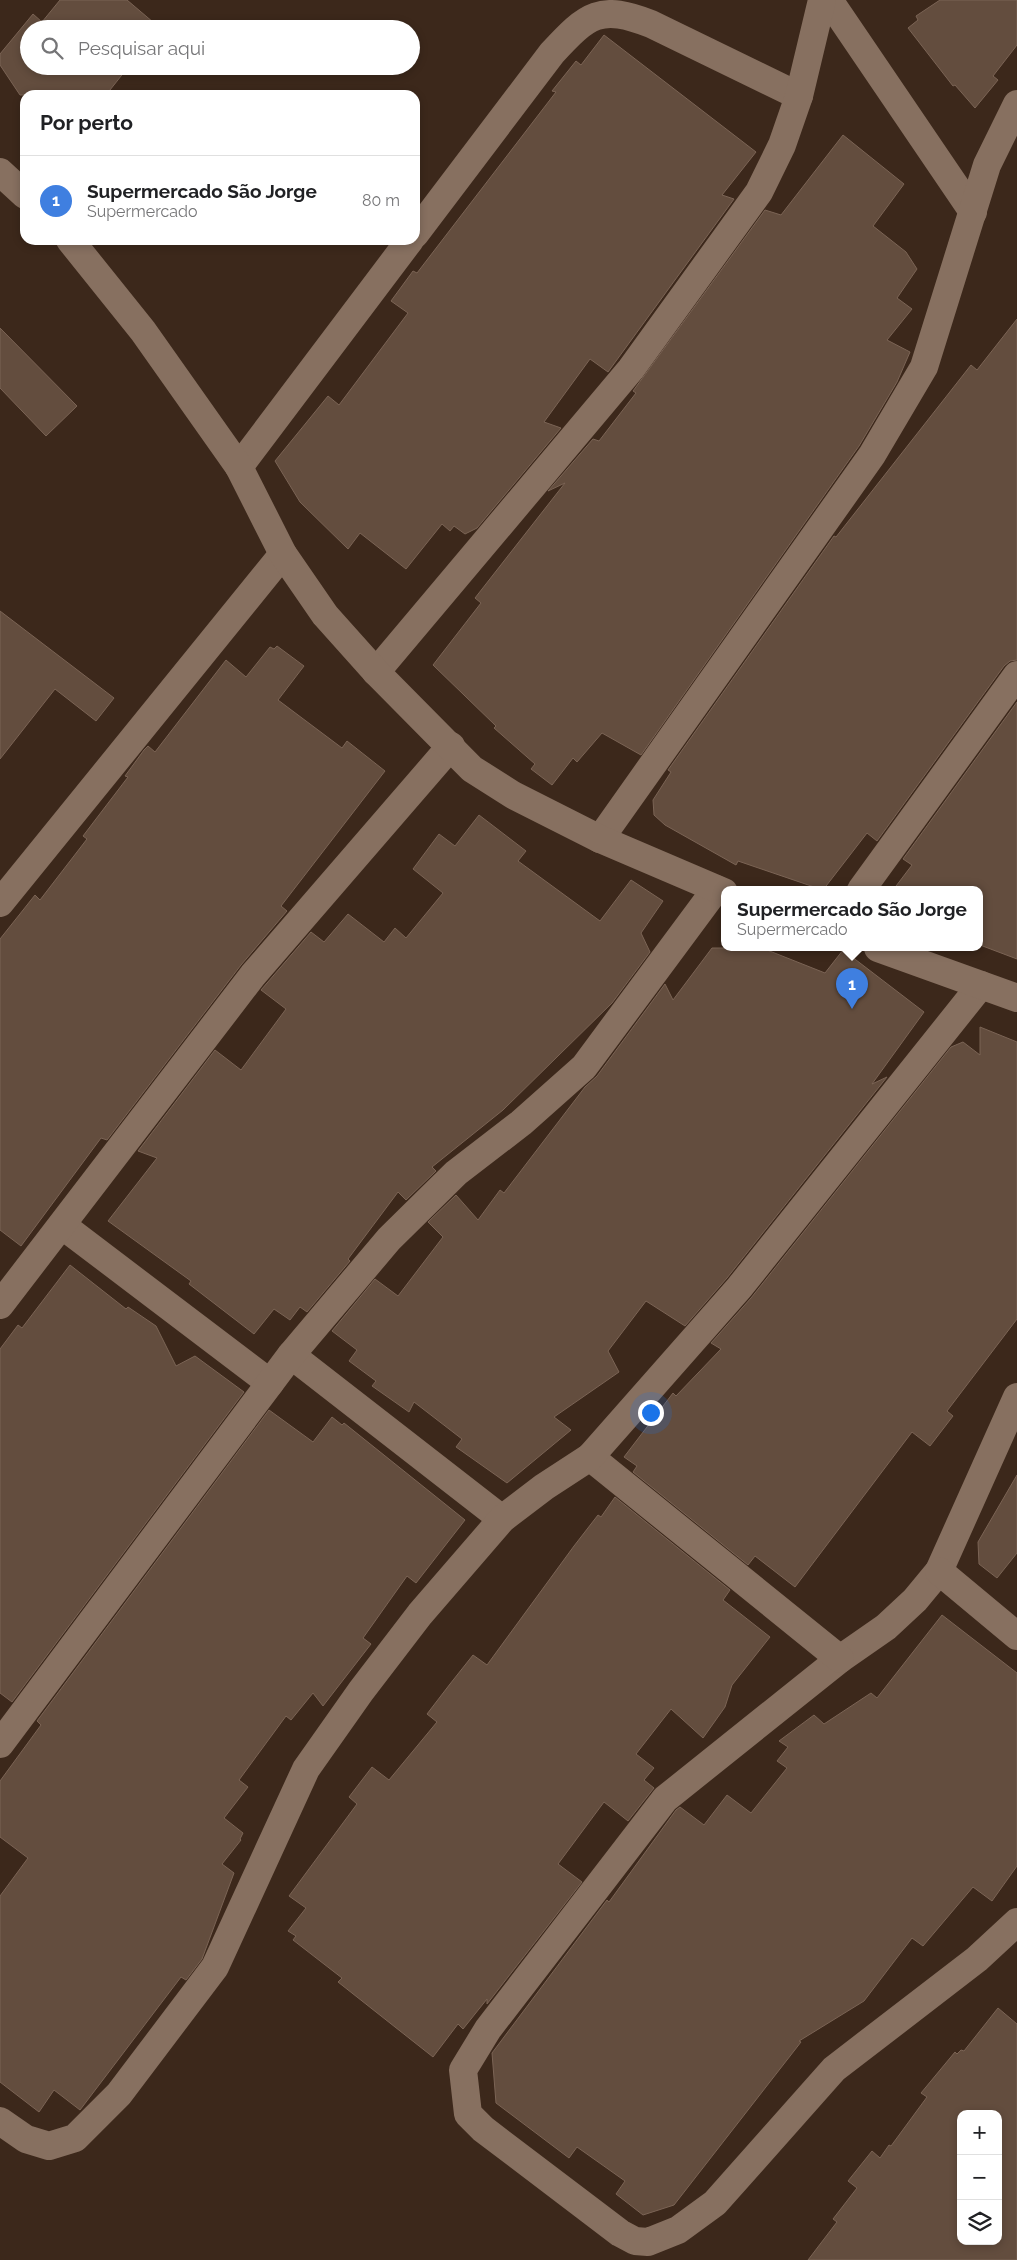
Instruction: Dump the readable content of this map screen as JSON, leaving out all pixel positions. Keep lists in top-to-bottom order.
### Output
{
  "page": {
    "search": "Pesquisar aqui",
    "heading": "Por perto",
    "list": [
      {
        "mark": "1",
        "name": "Supermercado São Jorge",
        "note": "Supermercado",
        "value": "80 m"
      }
    ],
    "popup": ["Supermercado São Jorge", "Supermercado"],
    "pins": "1",
    "map_buttons": ["+", "−"]
  }
}
